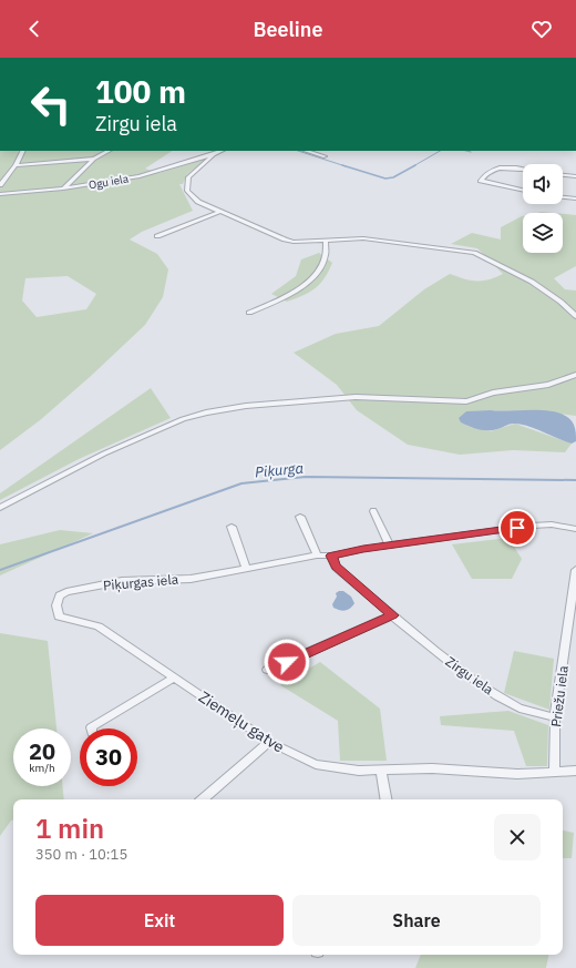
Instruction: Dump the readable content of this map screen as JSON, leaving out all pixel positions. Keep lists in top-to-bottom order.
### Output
{
  "streets": {
    "street": [
      "Ogu iela",
      "Piķurgas iela",
      "Zirgu iela",
      "Priežu iela",
      "Ziemeļu gatve"
    ]
  },
  "crossings": [
    ["Piķurgas iela", "Zirgu iela"],
    ["Piķurgas iela", "Ziemeļu gatve"],
    ["Zirgu iela", "Priežu iela"],
    ["Priežu iela", "Ziemeļu gatve"]
  ],
  "water": ["Piķurga"],
  "page": {
    "header": "Beeline",
    "turn": ["100 m", "Zirgu iela"],
    "speed": "20 km/h",
    "limit": "30",
    "heading": ["1 min", "350 m · 10:15"],
    "buttons": ["Exit", "Share"]
  }
}
